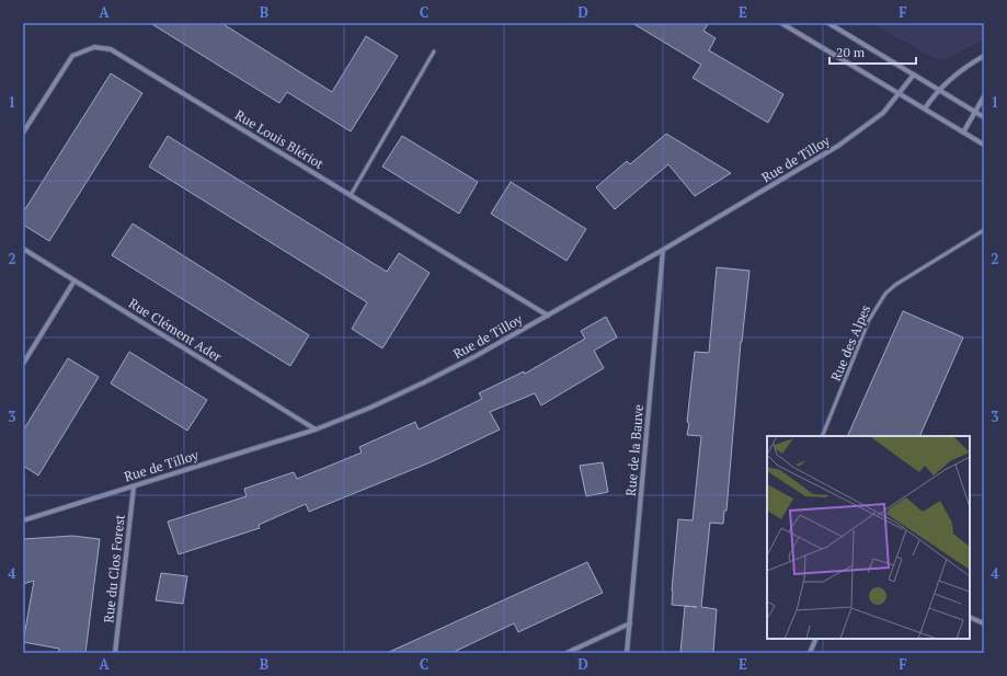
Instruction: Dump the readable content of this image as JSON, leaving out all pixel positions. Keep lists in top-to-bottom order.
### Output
{
  "streets": {
    "street": [
      "Rue Louis Blériot",
      "Rue de Tilloy",
      "Rue Clément Ader",
      "Rue de la Bauve",
      "Rue du Clos Forest"
    ],
    "lane": ["Rue des Alpes"]
  },
  "crossings": [
    ["Rue Louis Blériot", "Rue de Tilloy"],
    ["Rue de Tilloy", "Rue Clément Ader"],
    ["Rue de Tilloy", "Rue de la Bauve"],
    ["Rue de Tilloy", "Rue du Clos Forest"]
  ],
  "scale_bar": "20 m",
  "grid": {
    "columns": [
      "A",
      "B",
      "C",
      "D",
      "E",
      "F"
    ],
    "rows": [
      "1",
      "2",
      "3",
      "4"
    ]
  }
}
